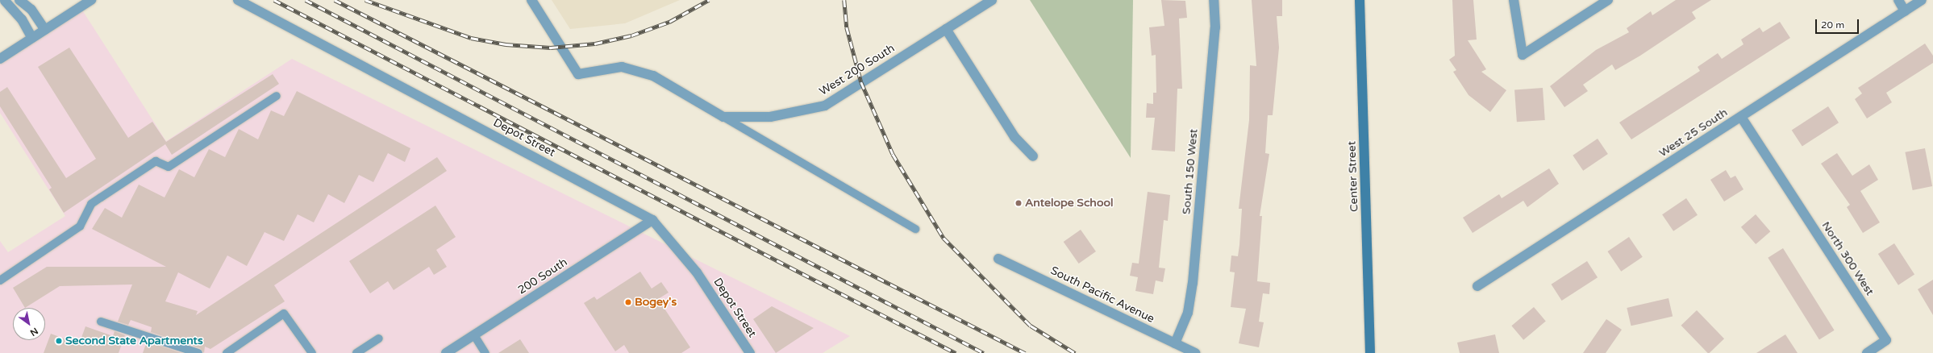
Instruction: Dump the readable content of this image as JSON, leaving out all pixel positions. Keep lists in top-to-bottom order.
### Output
{
  "streets": {
    "street": [
      "West 200 South",
      "West 25 South",
      "Depot Street",
      "South 150 West",
      "Center Street",
      "North 300 West",
      "200 South",
      "South Pacific Avenue"
    ]
  },
  "crossings": [
    ["West 25 South", "North 300 West"],
    ["Depot Street", "200 South"],
    ["South 150 West", "South Pacific Avenue"]
  ],
  "places": ["Antelope School", "Bogey's", "Second State Apartments"],
  "scale_bar": "20 m",
  "north": "bottom right"
}
